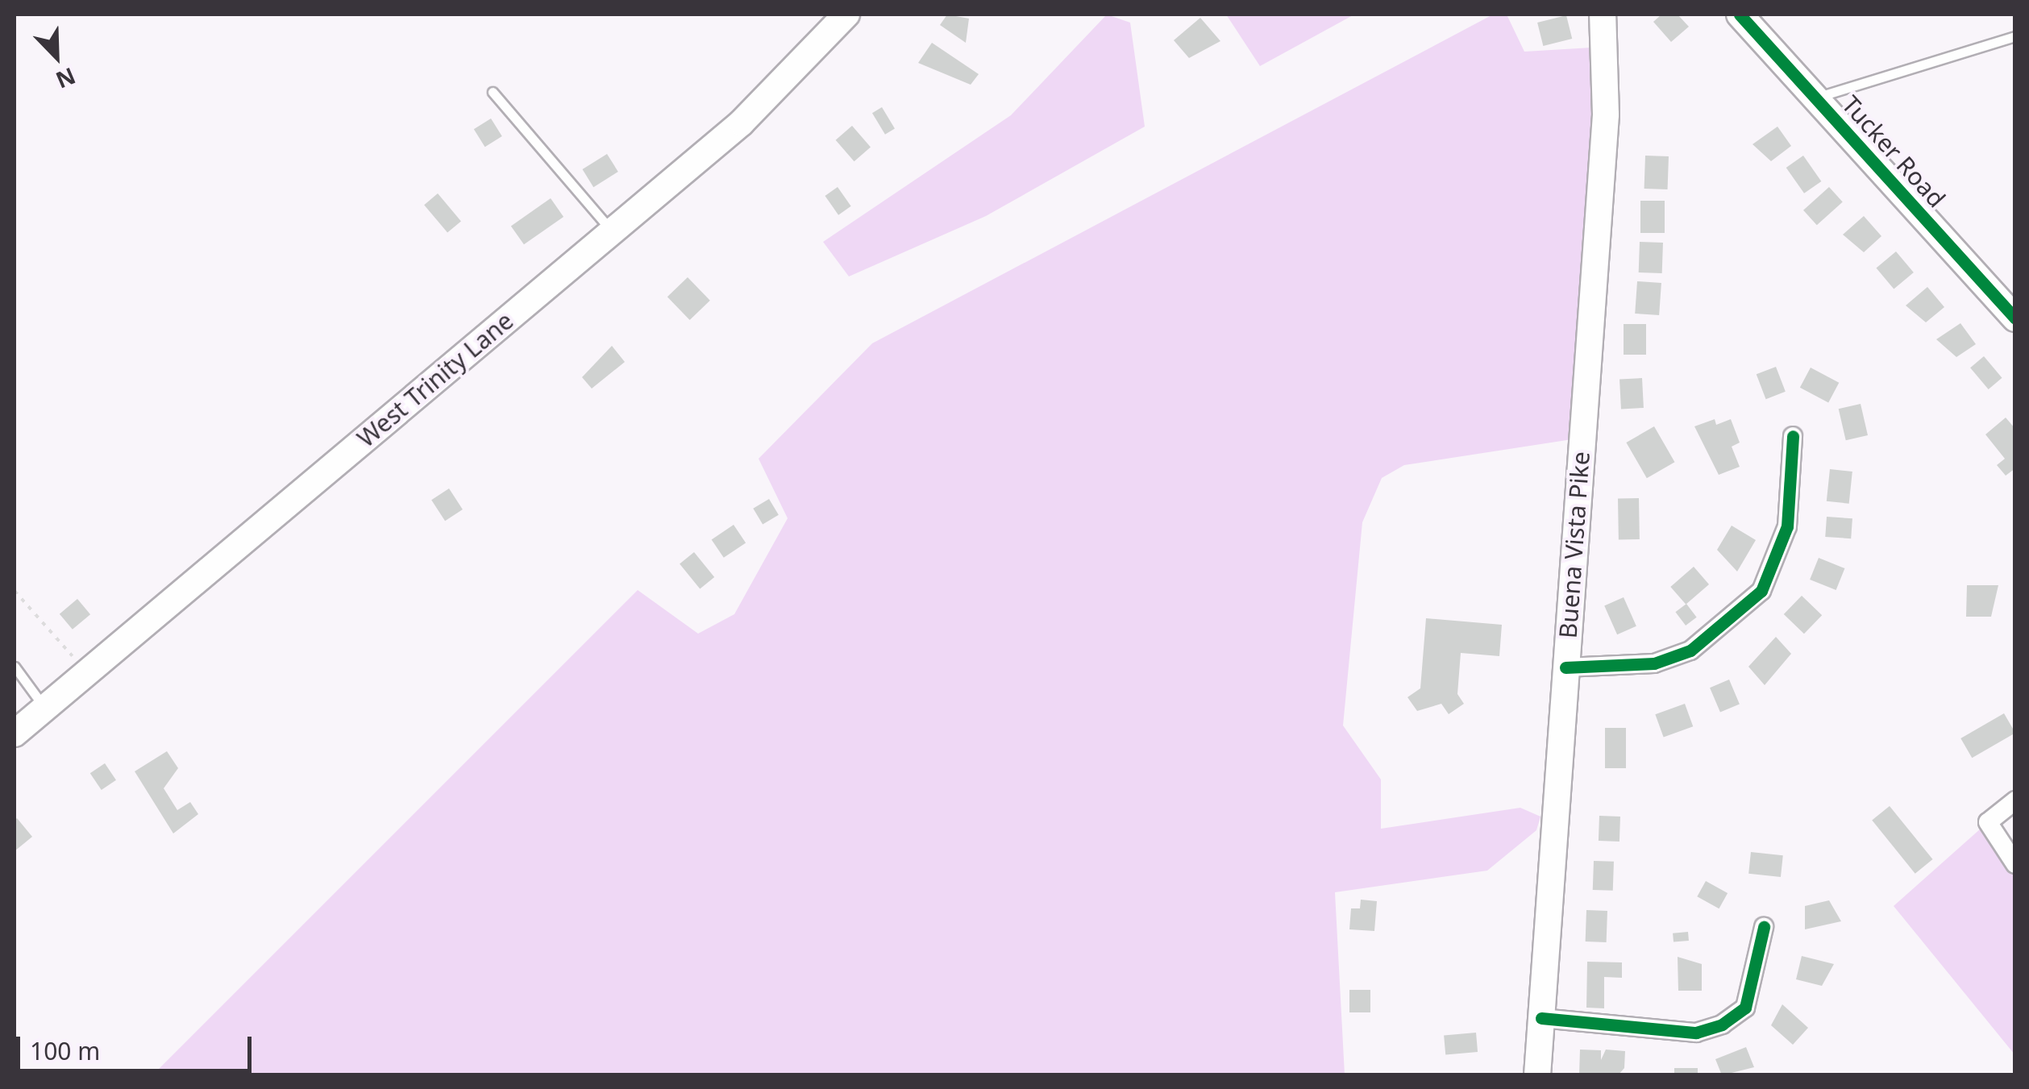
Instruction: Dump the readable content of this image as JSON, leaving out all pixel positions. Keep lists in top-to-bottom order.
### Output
{
  "streets": {
    "main road": ["Tucker Road", "West Trinity Lane", "Buena Vista Pike"]
  },
  "scale_bar": "100 m",
  "north": "bottom right"
}
